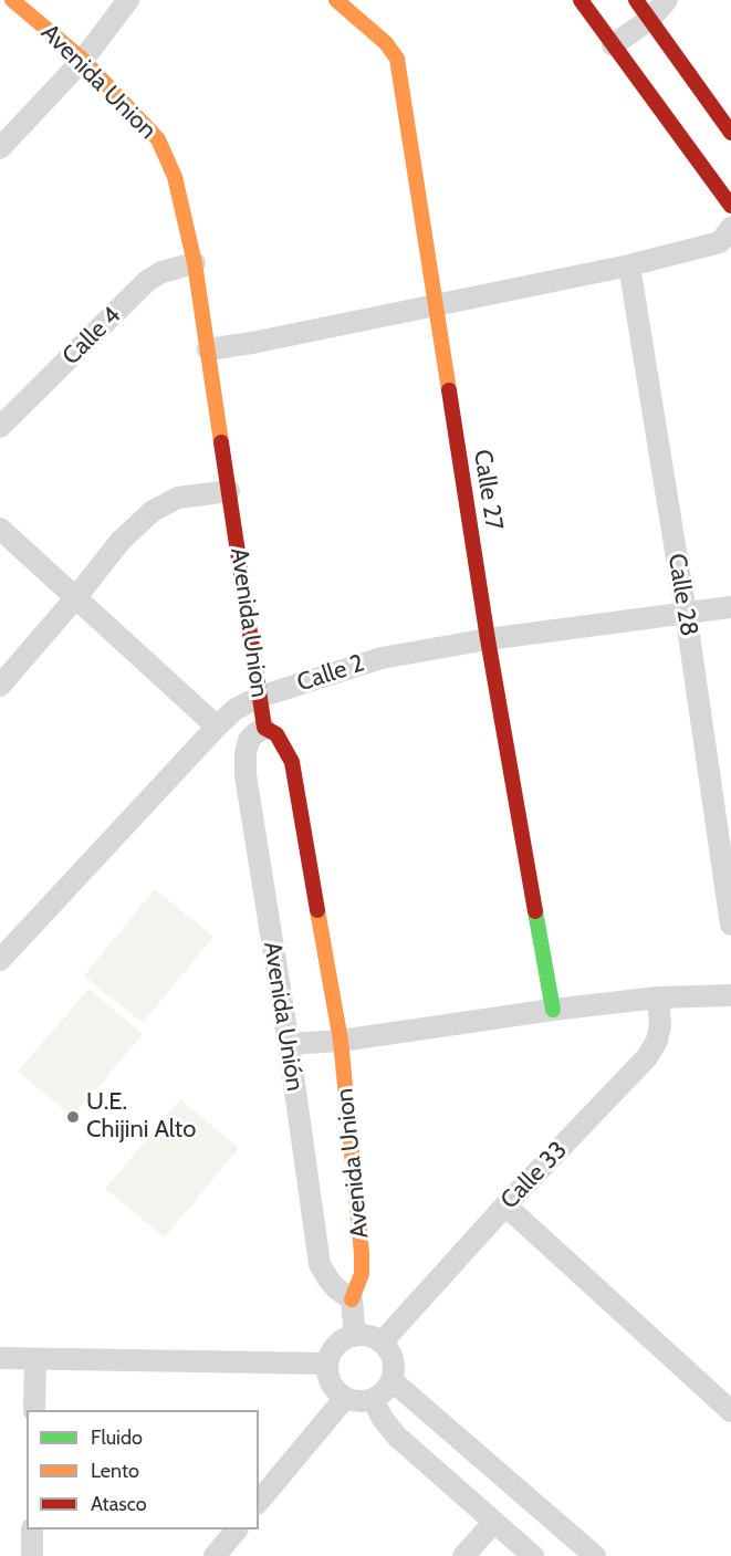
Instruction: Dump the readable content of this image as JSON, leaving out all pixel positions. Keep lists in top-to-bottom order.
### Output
{
  "streets": {
    "street": [
      "Avenida Union",
      "Calle 4",
      "Calle 27",
      "Calle 28",
      "Calle 2",
      "Avenida Unión",
      "Calle 33"
    ]
  },
  "crossings": [
    ["Avenida Union", "Calle 4"],
    ["Avenida Union", "Calle 2"],
    ["Avenida Union", "Avenida Unión"],
    ["Calle 27", "Calle 2"],
    ["Calle 28", "Calle 2"]
  ],
  "places": ["U.E. Chijini Alto"],
  "legend": ["Fluido", "Lento", "Atasco"]
}
